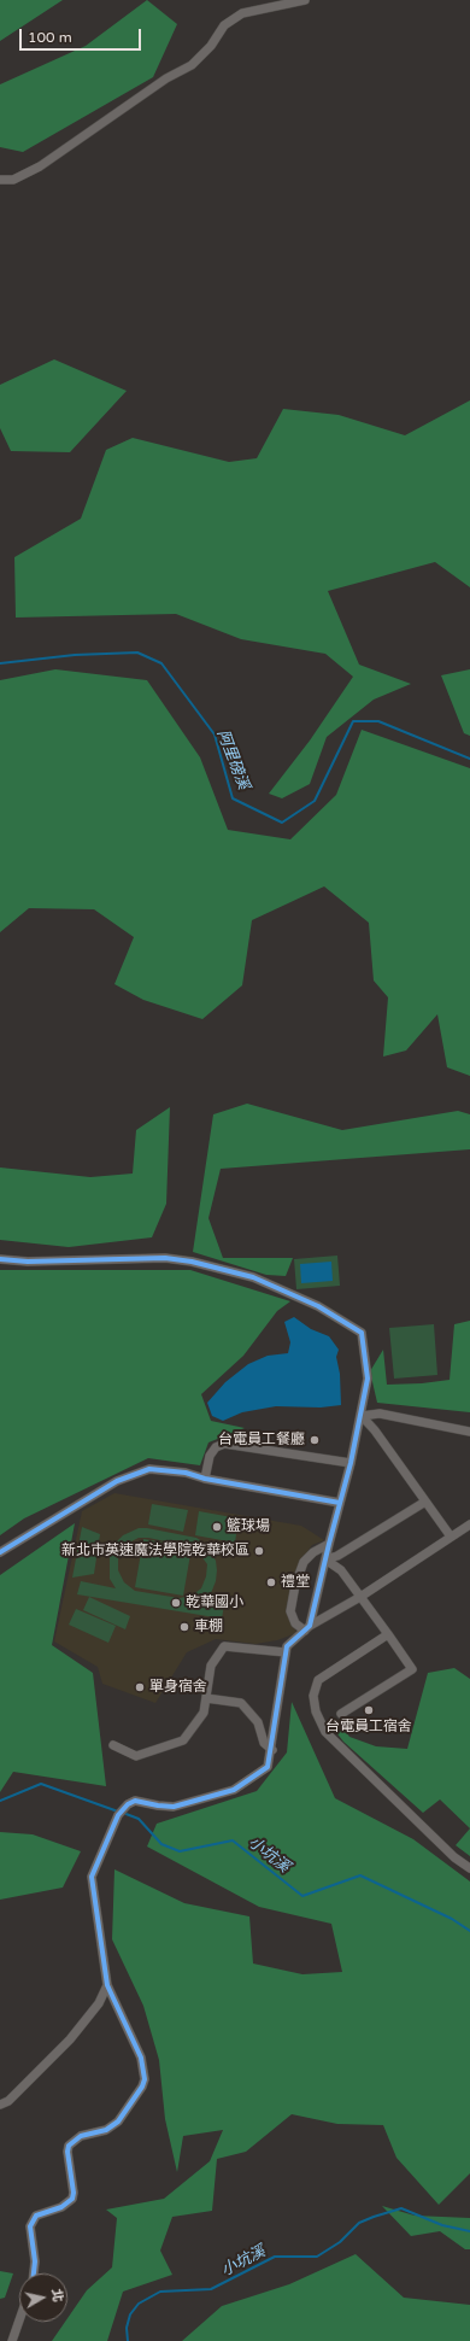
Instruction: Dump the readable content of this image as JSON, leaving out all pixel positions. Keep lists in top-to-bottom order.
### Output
{
  "water": ["阿里磅溪", "小坑溪"],
  "places": [
    "台電員工餐廳",
    "籃球場",
    "新北市英速魔法學院乾華校區",
    "禮堂",
    "乾華國小",
    "車棚",
    "單身宿舍",
    "台電員工宿舍"
  ],
  "scale_bar": "100 m",
  "north": "right"
}
